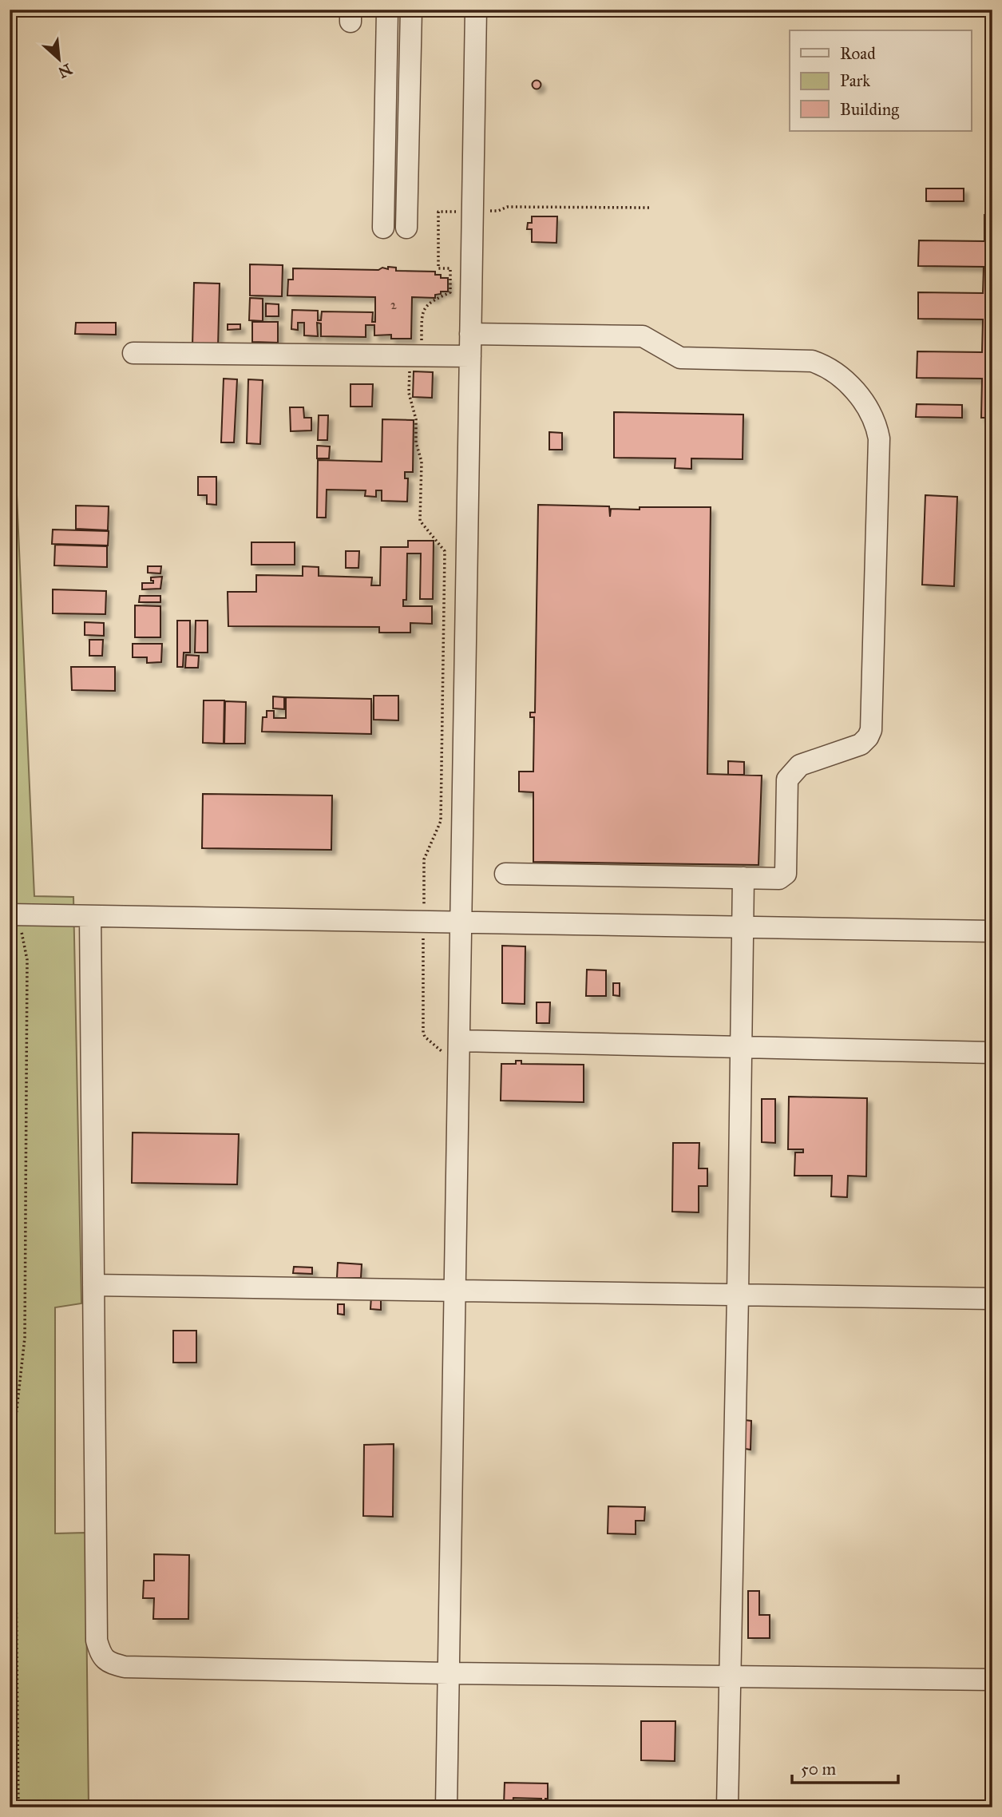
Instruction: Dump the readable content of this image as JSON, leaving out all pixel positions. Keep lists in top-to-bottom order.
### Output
{
  "house_numbers": ["2"],
  "legend": ["Road", "Park", "Building"],
  "scale_bar": "50 m",
  "north": "bottom right"
}
